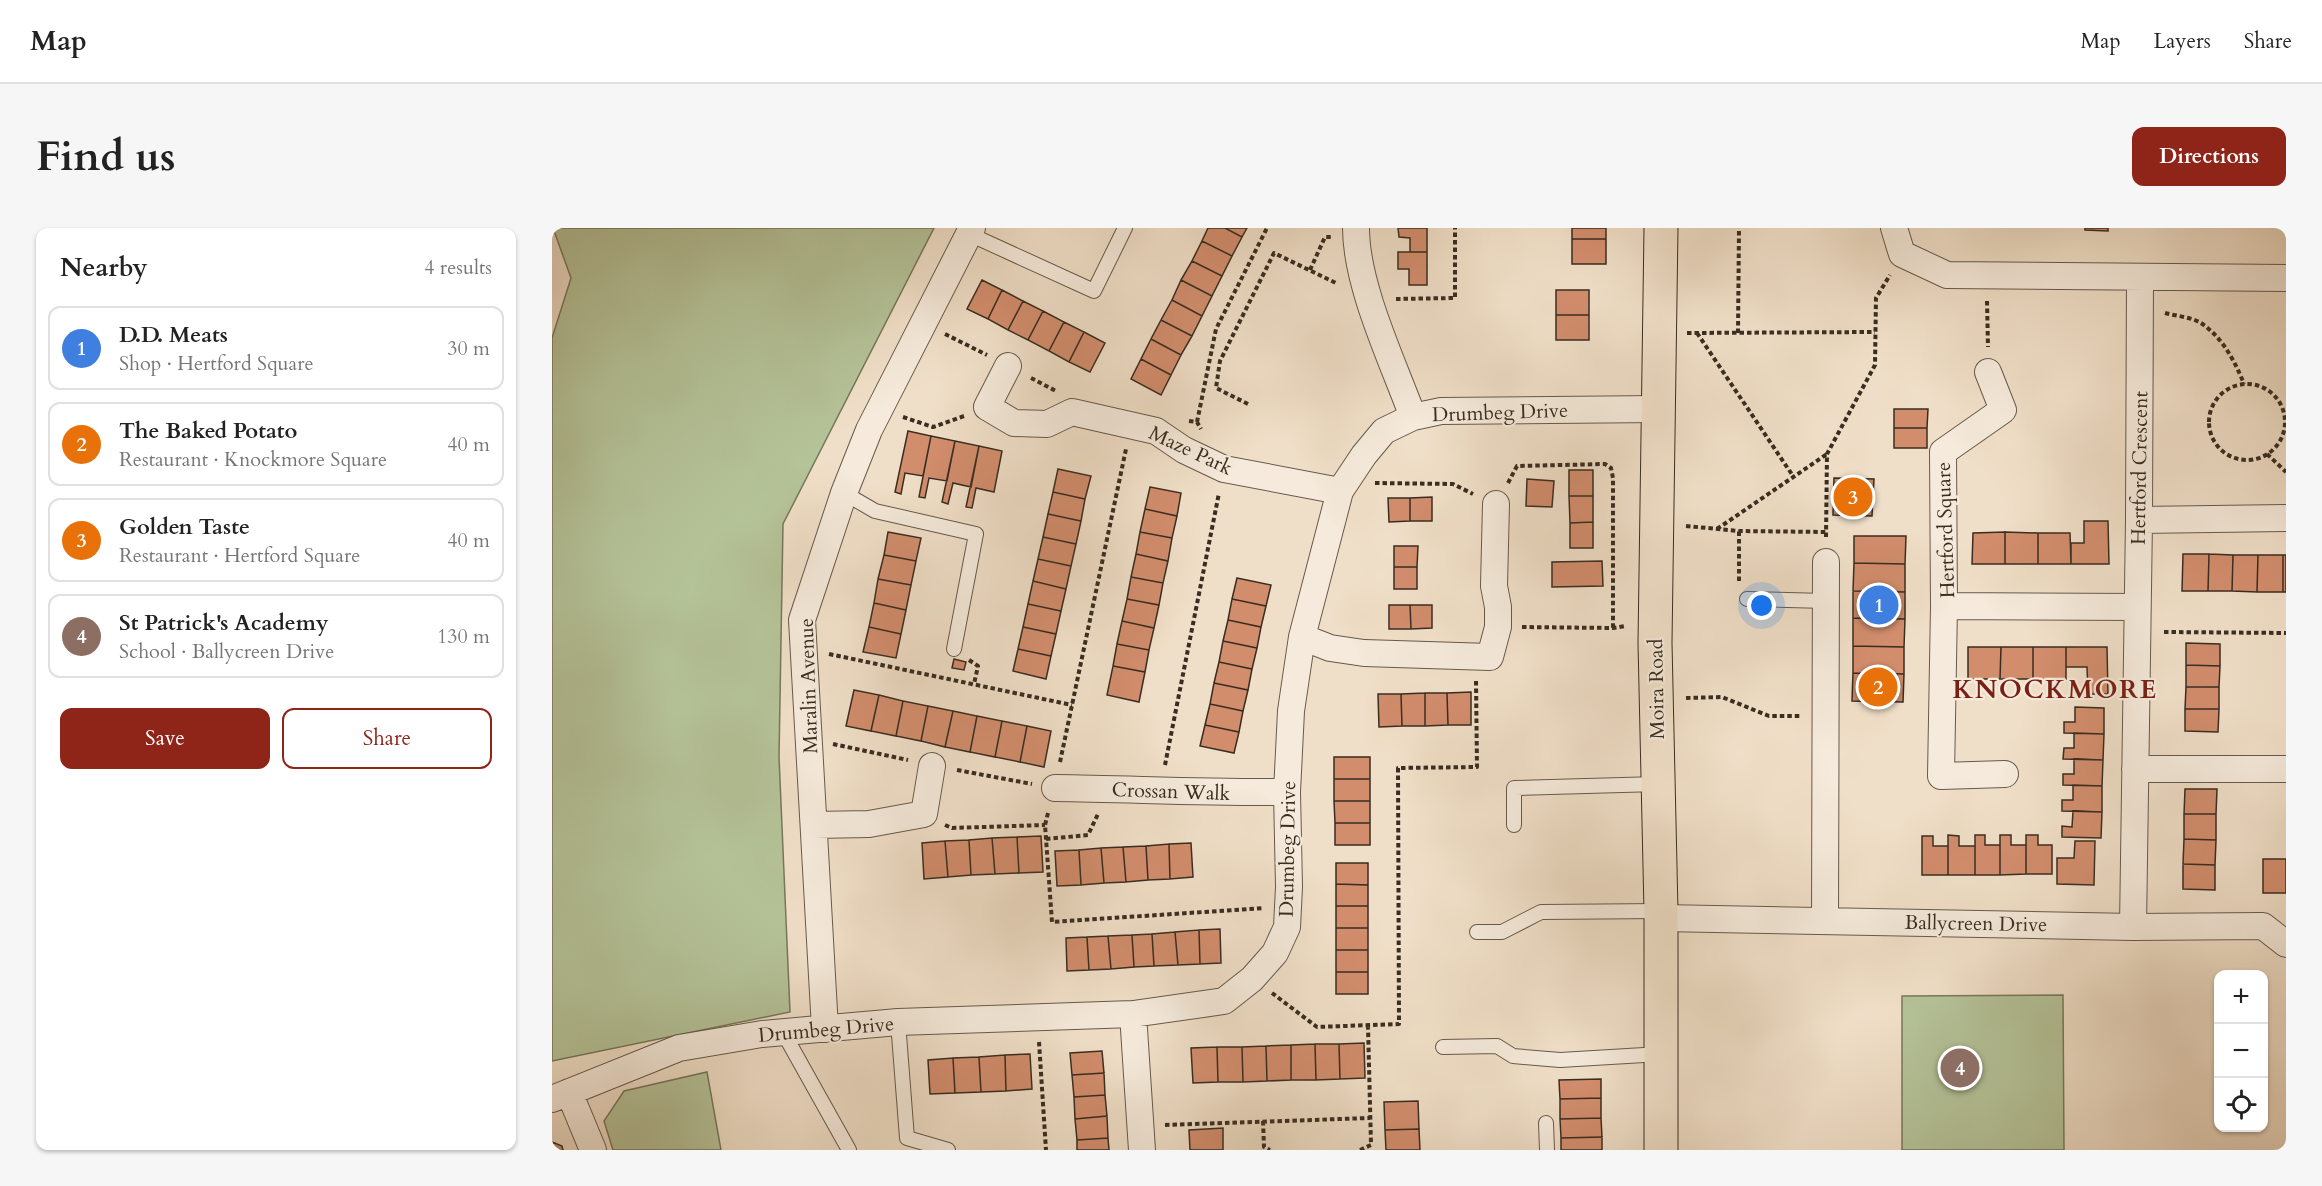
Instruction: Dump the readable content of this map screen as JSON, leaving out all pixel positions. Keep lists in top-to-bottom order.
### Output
{
  "streets": {
    "highway": ["Moira Road"],
    "street": [
      "Drumbeg Drive",
      "Maze Park",
      "Hertford Crescent",
      "Hertford Square",
      "Maralin Avenue",
      "Crossan Walk",
      "Ballycreen Drive"
    ]
  },
  "crossings": [
    ["Drumbeg Drive", "Maze Park"],
    ["Drumbeg Drive", "Maralin Avenue"],
    ["Drumbeg Drive", "Moira Road"],
    ["Drumbeg Drive", "Crossan Walk"],
    ["Hertford Crescent", "Hertford Square"],
    ["Hertford Crescent", "Ballycreen Drive"],
    ["Moira Road", "Ballycreen Drive"]
  ],
  "districts": ["KNOCKMORE"],
  "page": {
    "header": "Map",
    "nav": ["Map", "Layers", "Share"],
    "buttons": [
      "Directions",
      ["Save", "Share"]
    ],
    "title": "Find us",
    "heading": ["Nearby", "4 results"],
    "list": [
      {
        "mark": "1",
        "name": "D.D. Meats",
        "note": "Shop · Hertford Square",
        "value": "30 m"
      },
      {
        "mark": "2",
        "name": "The Baked Potato",
        "note": "Restaurant · Knockmore Square",
        "value": "40 m"
      },
      {
        "mark": "3",
        "name": "Golden Taste",
        "note": "Restaurant · Hertford Square",
        "value": "40 m"
      },
      {
        "mark": "4",
        "name": "St Patrick's Academy",
        "note": "School · Ballycreen Drive",
        "value": "130 m"
      }
    ],
    "pins": [
      "3",
      "1",
      "2",
      "4"
    ],
    "map_buttons": ["+", "−"]
  }
}
